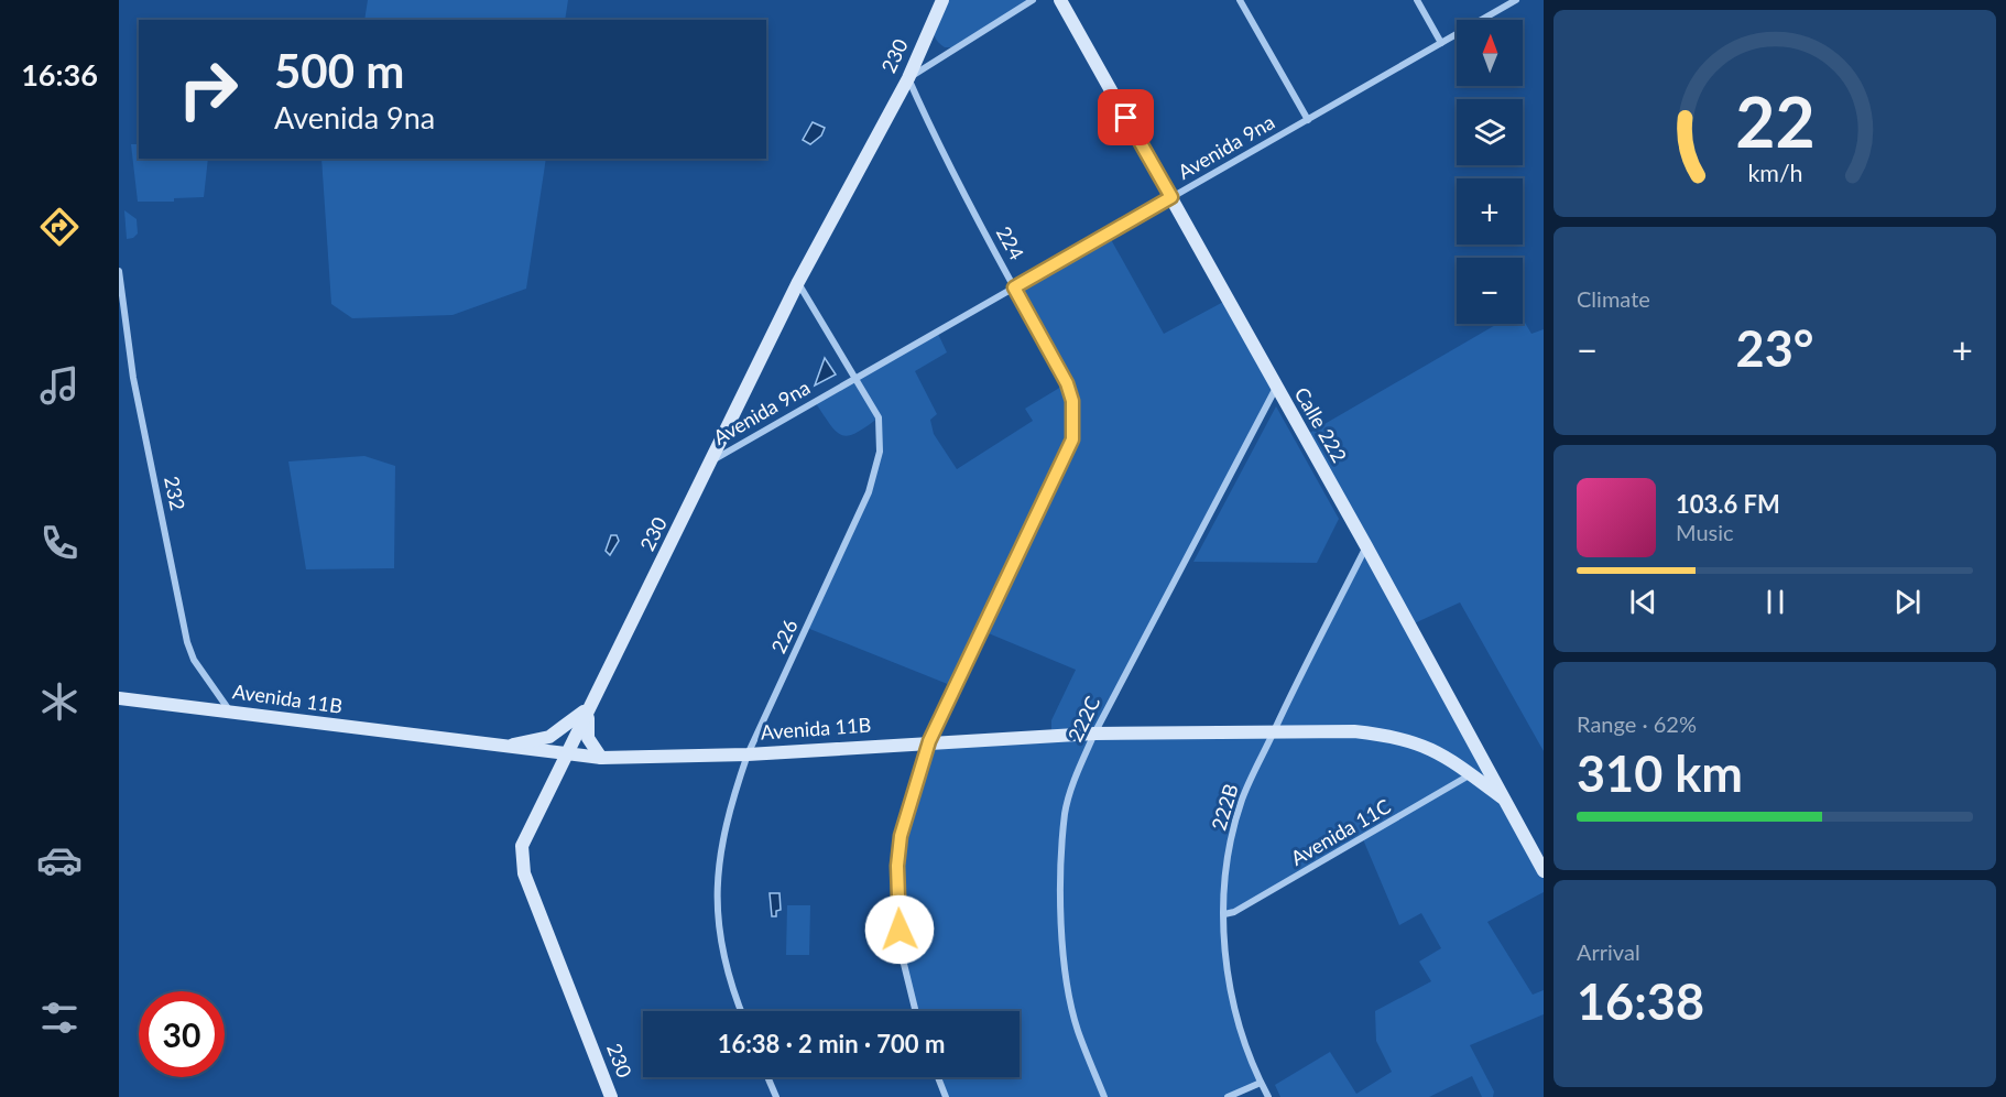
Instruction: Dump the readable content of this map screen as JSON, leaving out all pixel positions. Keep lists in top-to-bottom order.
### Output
{
  "streets": {
    "street": [
      "230",
      "Avenida 9na",
      "224",
      "Calle 222",
      "232",
      "226",
      "Avenida 11B",
      "222C",
      "222B",
      "Avenida 11C"
    ]
  },
  "crossings": [
    ["230", "Avenida 9na"],
    ["230", "224"],
    ["230", "226"],
    ["230", "Avenida 11B"],
    ["Avenida 9na", "224"],
    ["Avenida 9na", "Calle 222"],
    ["Avenida 9na", "226"],
    ["224", "Avenida 11B"],
    ["Calle 222", "Avenida 11B"],
    ["Calle 222", "222C"],
    ["Calle 222", "222B"],
    ["232", "Avenida 11B"],
    ["226", "Avenida 11B"],
    ["Avenida 11B", "222C"],
    ["Avenida 11B", "222B"],
    ["Avenida 11B", "Avenida 11C"],
    ["222B", "Avenida 11C"]
  ],
  "north": "top",
  "page": {
    "tabs": "16:36",
    "map_buttons": ["+", "−"],
    "turn": ["500 m", "Avenida 9na"],
    "tile": [
      "Climate",
      ["Range · 62%", "310 km"],
      ["Arrival", "16:38"]
    ],
    "heat": ["−", "23°", "+"],
    "song": ["103.6 FM", "Music"],
    "limit": "30",
    "trip": "16:38 · 2 min · 700 m",
    "gauge": ["22", "km/h"]
  }
}
